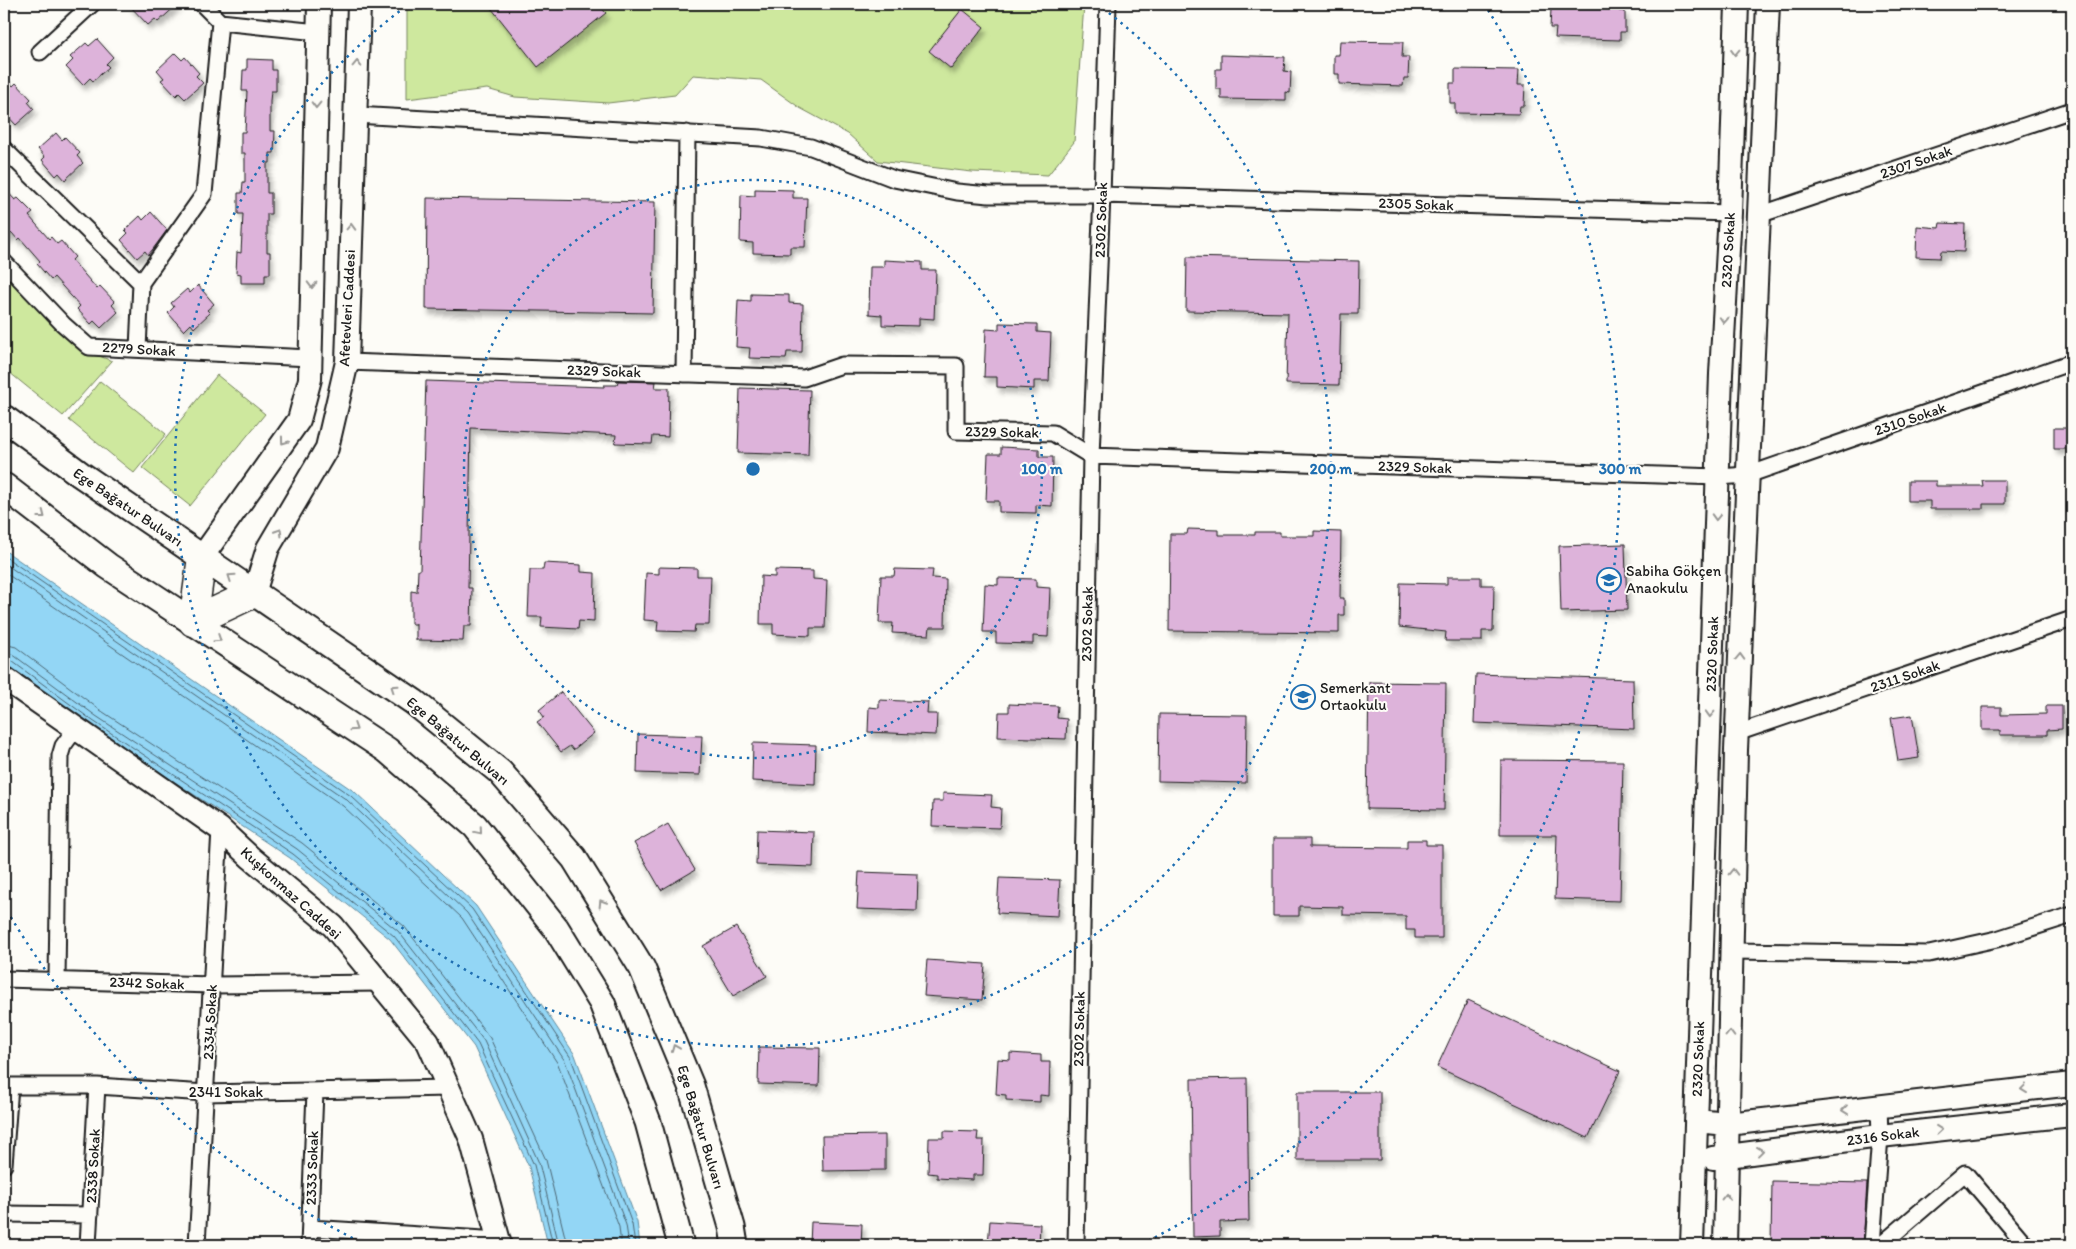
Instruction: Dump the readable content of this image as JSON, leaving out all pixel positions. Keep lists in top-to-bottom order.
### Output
{
  "streets": {
    "main road": ["Ege Bağatur Bulvarı"],
    "street": [
      "2307 Sokak",
      "2305 Sokak",
      "2302 Sokak",
      "2320 Sokak",
      "Afetevleri Caddesi",
      "2279 Sokak",
      "2329 Sokak",
      "2310 Sokak",
      "2311 Sokak",
      "Kuşkonmaz Caddesi",
      "2342 Sokak",
      "2334 Sokak",
      "2341 Sokak",
      "2316 Sokak",
      "2338 Sokak",
      "2333 Sokak"
    ]
  },
  "crossings": [
    ["2307 Sokak", "2320 Sokak"],
    ["2305 Sokak", "2302 Sokak"],
    ["2305 Sokak", "2320 Sokak"],
    ["2305 Sokak", "Afetevleri Caddesi"],
    ["2302 Sokak", "2329 Sokak"],
    ["2320 Sokak", "2329 Sokak"],
    ["2320 Sokak", "2310 Sokak"],
    ["2320 Sokak", "2311 Sokak"],
    ["2320 Sokak", "2316 Sokak"],
    ["Afetevleri Caddesi", "2329 Sokak"],
    ["Afetevleri Caddesi", "Ege Bağatur Bulvarı"],
    ["2329 Sokak", "2310 Sokak"],
    ["Kuşkonmaz Caddesi", "2342 Sokak"],
    ["Kuşkonmaz Caddesi", "2334 Sokak"],
    ["Kuşkonmaz Caddesi", "2341 Sokak"],
    ["2342 Sokak", "2334 Sokak"],
    ["2334 Sokak", "2341 Sokak"],
    ["2341 Sokak", "2338 Sokak"],
    ["2341 Sokak", "2333 Sokak"]
  ],
  "places": {
    "school or university": ["Sabiha Gökçen Anaokulu", "Semerkant Ortaokulu"]
  },
  "rings": ["100 m", "200 m", "300 m"]
}
